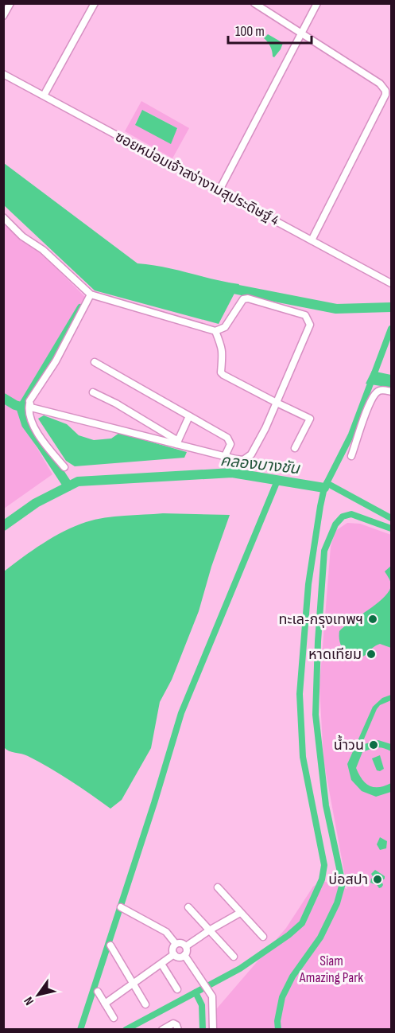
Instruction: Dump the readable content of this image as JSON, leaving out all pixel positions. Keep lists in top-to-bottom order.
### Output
{
  "streets": {
    "street": ["ซอยหม่อมเจ้าสง่างามสุประดิษฐ์ 4"]
  },
  "water": ["คลองบางชัน"],
  "parks": ["Siam Amazing Park"],
  "places": [
    "ทะเล-กรุงเทพฯ",
    "หาดเทียม",
    "น้ำวน",
    "บ่อสปา"
  ],
  "scale_bar": "100 m",
  "north": "bottom left"
}
